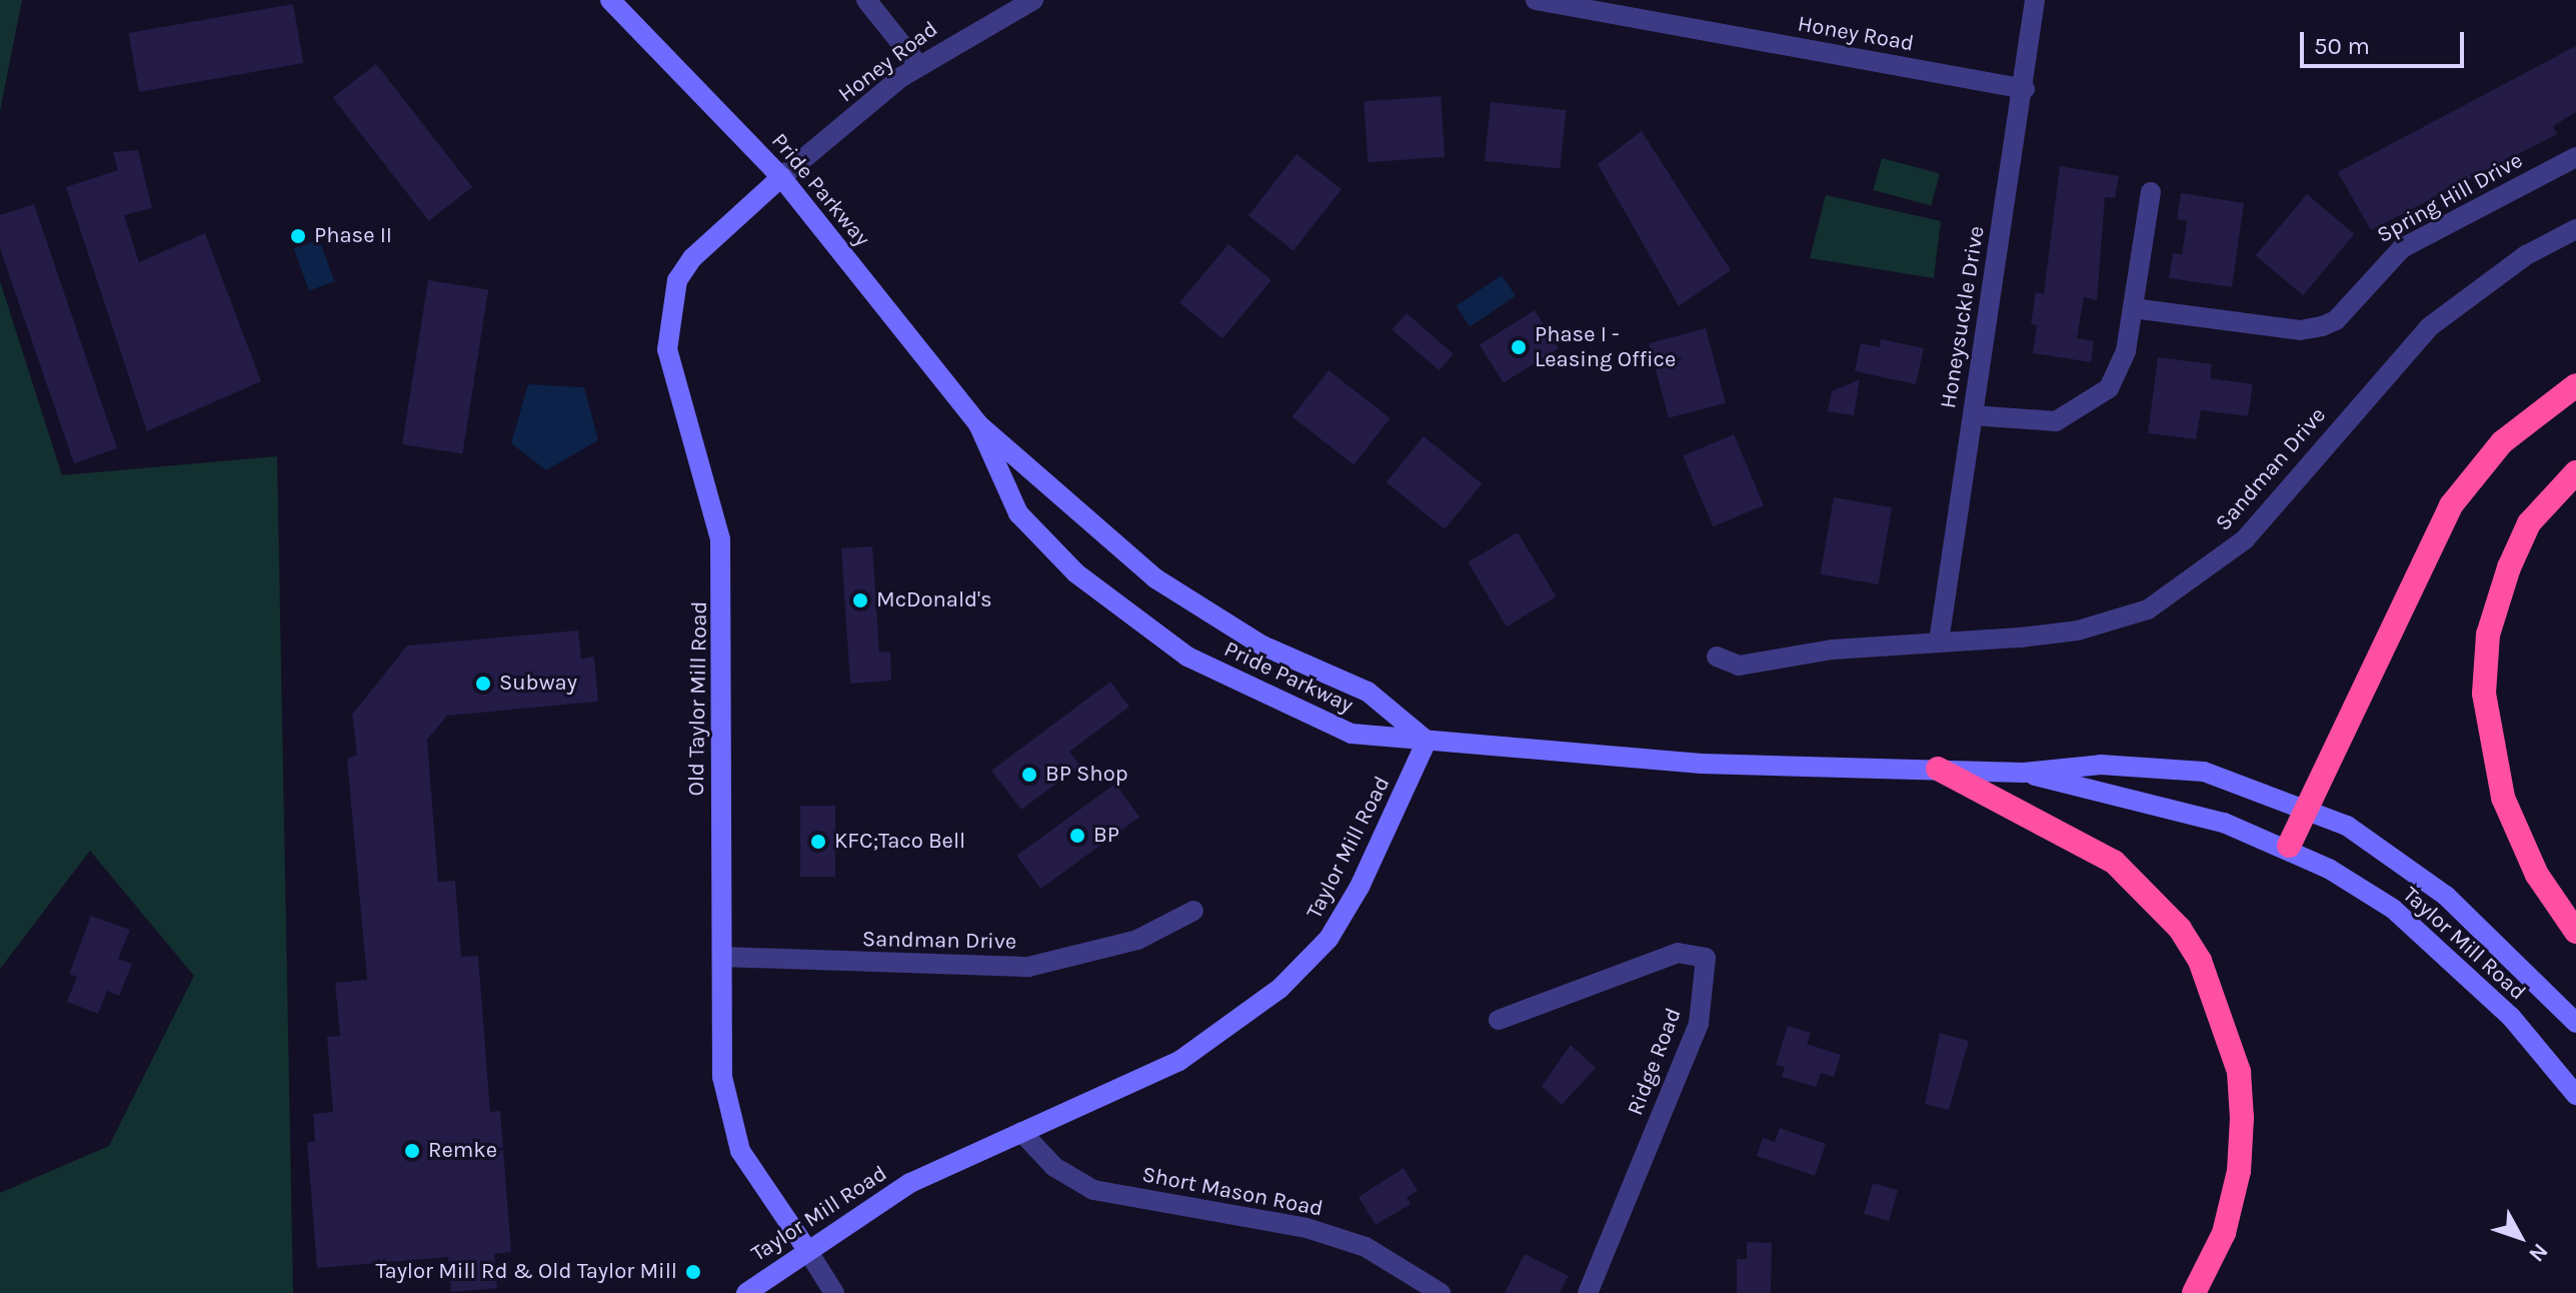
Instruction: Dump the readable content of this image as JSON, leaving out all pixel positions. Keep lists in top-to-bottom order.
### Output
{
  "streets": {
    "main road": ["Pride Parkway", "Old Taylor Mill Road", "Taylor Mill Road"],
    "street": [
      "Honey Road",
      "Spring Hill Drive",
      "Honeysuckle Drive",
      "Sandman Drive",
      "Ridge Road",
      "Short Mason Road"
    ]
  },
  "crossings": [
    ["Honey Road", "Pride Parkway"],
    ["Honey Road", "Honeysuckle Drive"],
    ["Honey Road", "Old Taylor Mill Road"],
    ["Pride Parkway", "Old Taylor Mill Road"],
    ["Pride Parkway", "Taylor Mill Road"],
    ["Honeysuckle Drive", "Sandman Drive"],
    ["Sandman Drive", "Old Taylor Mill Road"],
    ["Old Taylor Mill Road", "Taylor Mill Road"],
    ["Taylor Mill Road", "Short Mason Road"]
  ],
  "places": [
    "Phase II",
    "Phase I - Leasing Office",
    "McDonald's",
    "Subway",
    "BP Shop",
    "BP",
    "KFC;Taco Bell",
    "Remke",
    "Taylor Mill Rd & Old Taylor Mill"
  ],
  "scale_bar": "50 m",
  "north": "bottom right"
}
